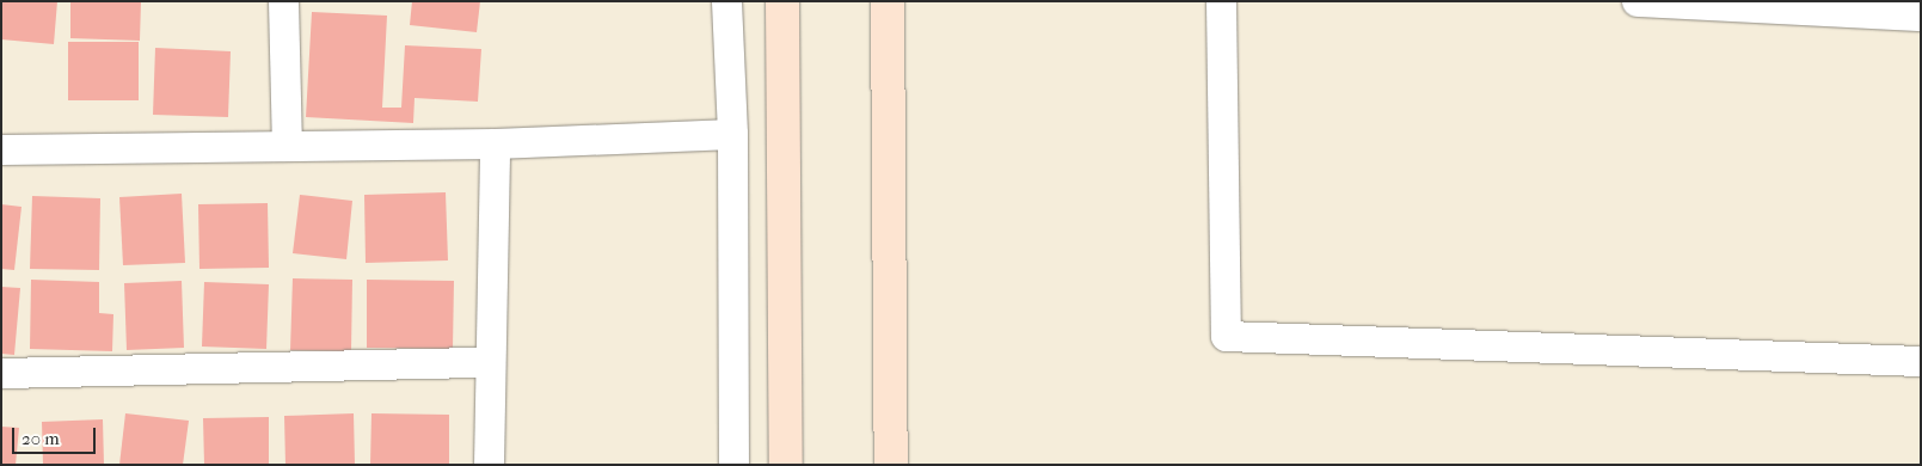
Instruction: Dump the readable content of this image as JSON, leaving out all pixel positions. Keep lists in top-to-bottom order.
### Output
{
  "scale_bar": "20 m"
}
